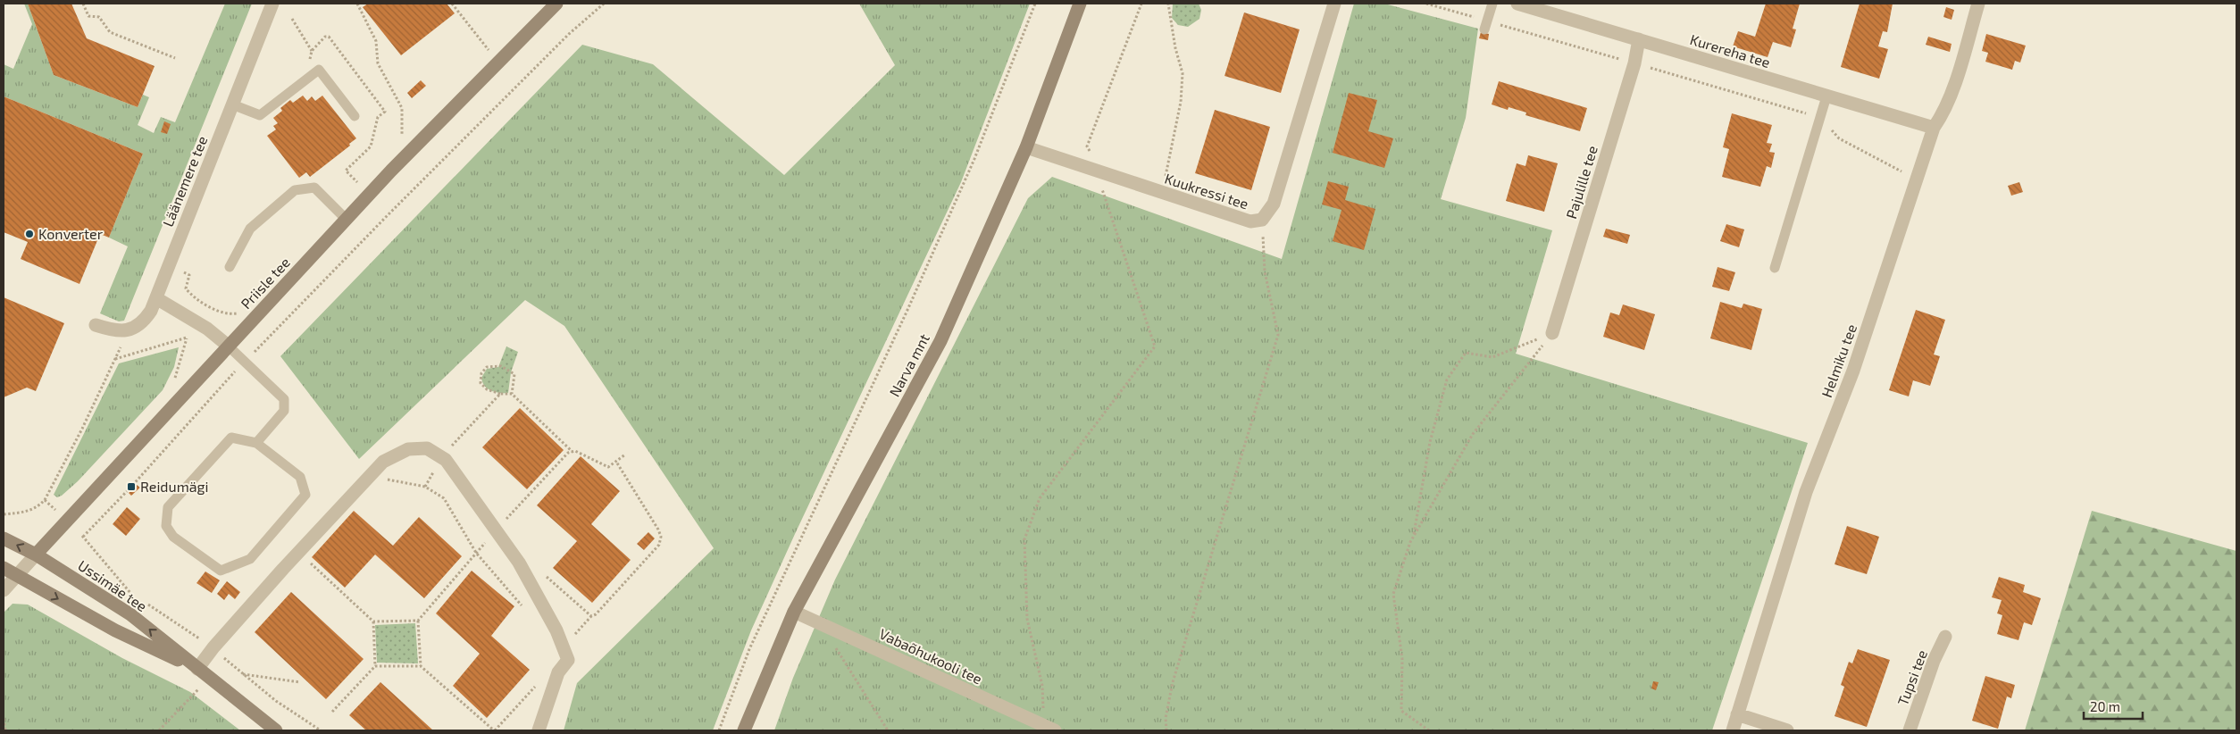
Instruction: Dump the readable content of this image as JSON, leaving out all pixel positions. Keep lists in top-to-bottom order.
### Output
{
  "streets": {
    "street": [
      "Kurereha tee",
      "Läänemere tee",
      "Pajulille tee",
      "Kuukressi tee",
      "Priisle tee",
      "Helmiku tee",
      "Narva mnt",
      "Ussimäe tee",
      "Vabaõhukooli tee",
      "Tupsi tee"
    ]
  },
  "crossings": [
    ["Kurereha tee", "Pajulille tee"],
    ["Kurereha tee", "Helmiku tee"],
    ["Kuukressi tee", "Narva mnt"],
    ["Priisle tee", "Ussimäe tee"],
    ["Narva mnt", "Vabaõhukooli tee"]
  ],
  "places": {
    "other": ["Konverter"],
    "transit": ["Reidumägi"]
  },
  "scale_bar": "20 m"
}
